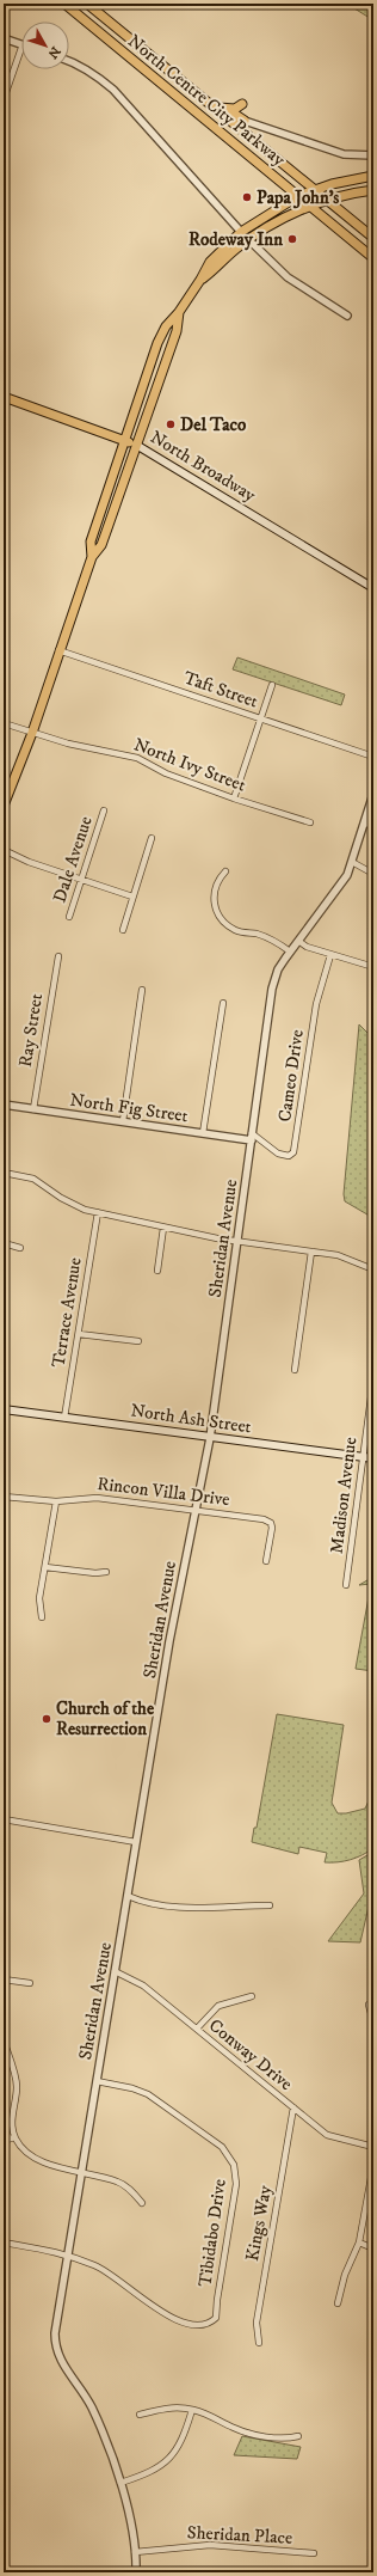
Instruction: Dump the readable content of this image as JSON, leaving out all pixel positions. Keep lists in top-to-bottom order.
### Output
{
  "streets": {
    "main road": ["North Centre City Parkway", "North Broadway", "North Ash Street"],
    "street": [
      "Taft Street",
      "North Ivy Street",
      "Dale Avenue",
      "Ray Street",
      "Cameo Drive",
      "North Fig Street",
      "Sheridan Avenue",
      "Terrace Avenue",
      "Rincon Villa Drive",
      "Madison Avenue",
      "Conway Drive",
      "Kings Way",
      "Tibidabo Drive",
      "Sheridan Place"
    ]
  },
  "crossings": [
    ["Ray Street", "North Fig Street"],
    ["Cameo Drive", "North Fig Street"],
    ["Cameo Drive", "Sheridan Avenue"],
    ["North Fig Street", "Sheridan Avenue"],
    ["Sheridan Avenue", "North Ash Street"],
    ["Sheridan Avenue", "Rincon Villa Drive"],
    ["Sheridan Avenue", "Conway Drive"],
    ["Sheridan Avenue", "Tibidabo Drive"],
    ["Sheridan Avenue", "Sheridan Place"],
    ["Terrace Avenue", "North Ash Street"],
    ["North Ash Street", "Madison Avenue"],
    ["Conway Drive", "Kings Way"]
  ],
  "places": [
    "Papa John's",
    "Rodeway Inn",
    "Del Taco",
    "Church of the Resurrection"
  ],
  "north": "bottom right"
}
